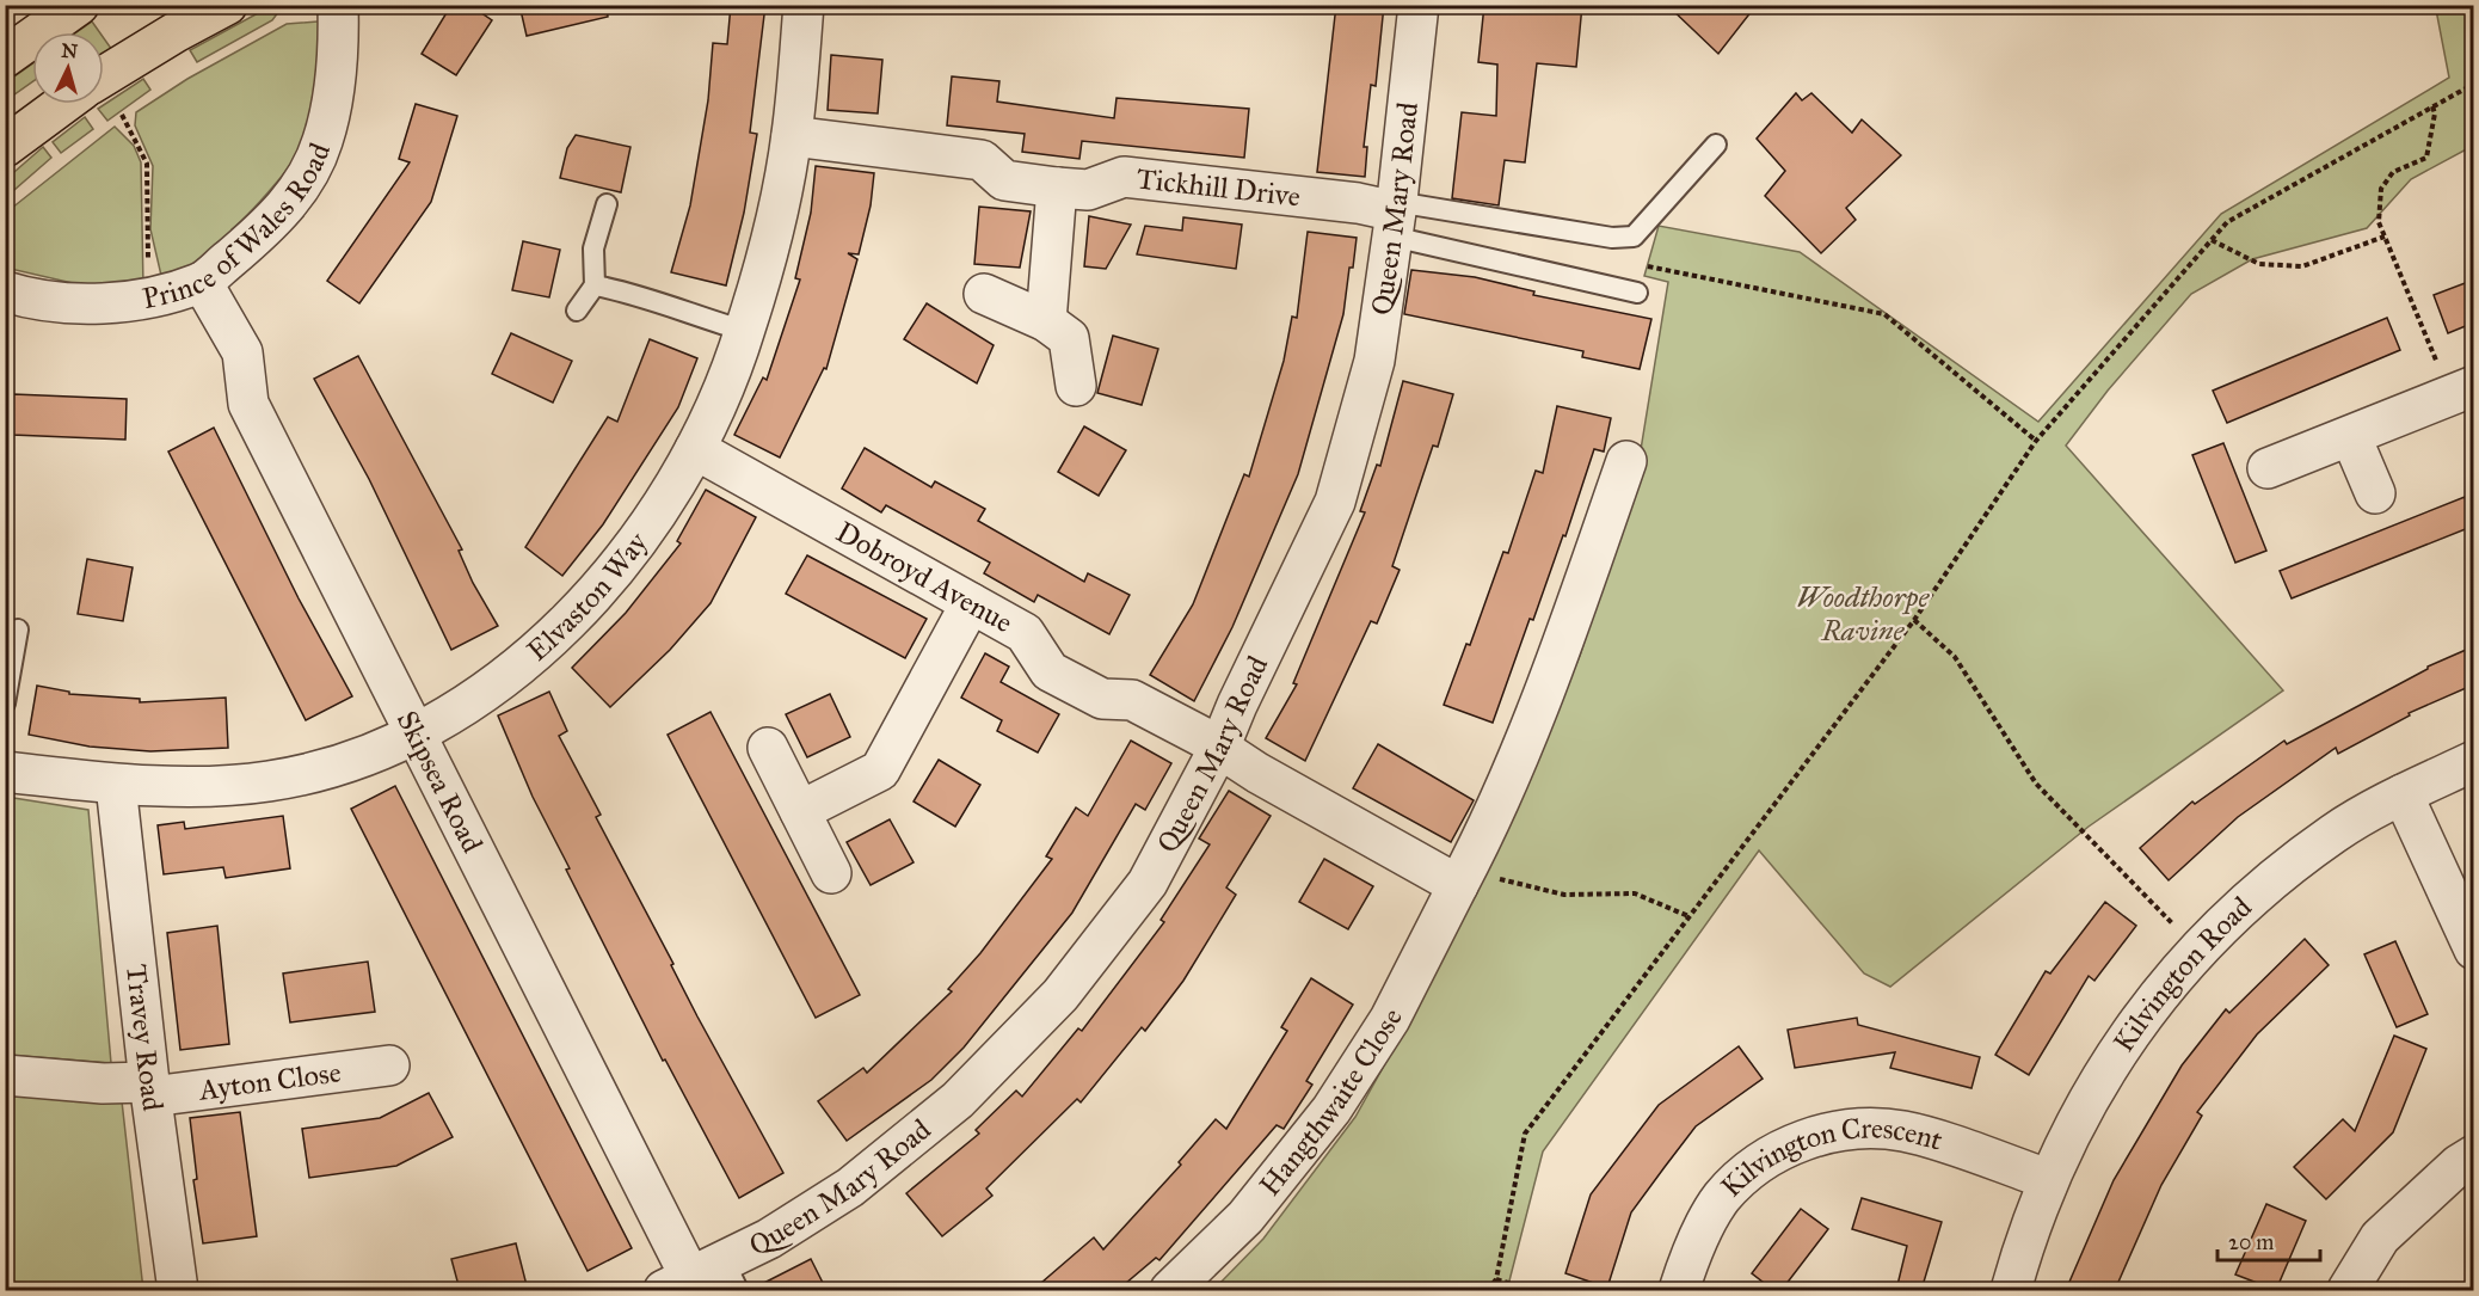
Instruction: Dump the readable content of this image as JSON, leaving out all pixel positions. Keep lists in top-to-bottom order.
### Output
{
  "streets": {
    "street": [
      "Tickhill Drive",
      "Queen Mary Road",
      "Prince of Wales Road",
      "Dobroyd Avenue",
      "Elvaston Way",
      "Skipsea Road",
      "Kilvington Road",
      "Travey Road",
      "Ayton Close",
      "Hangthwaite Close",
      "Kilvington Crescent"
    ]
  },
  "crossings": [
    ["Tickhill Drive", "Queen Mary Road"],
    ["Tickhill Drive", "Elvaston Way"],
    ["Queen Mary Road", "Dobroyd Avenue"],
    ["Queen Mary Road", "Skipsea Road"],
    ["Prince of Wales Road", "Skipsea Road"],
    ["Dobroyd Avenue", "Elvaston Way"],
    ["Elvaston Way", "Skipsea Road"],
    ["Elvaston Way", "Travey Road"],
    ["Kilvington Road", "Kilvington Crescent"],
    ["Travey Road", "Ayton Close"]
  ],
  "parks": ["Woodthorpe Ravine"],
  "scale_bar": "20 m",
  "north": "top"
}
